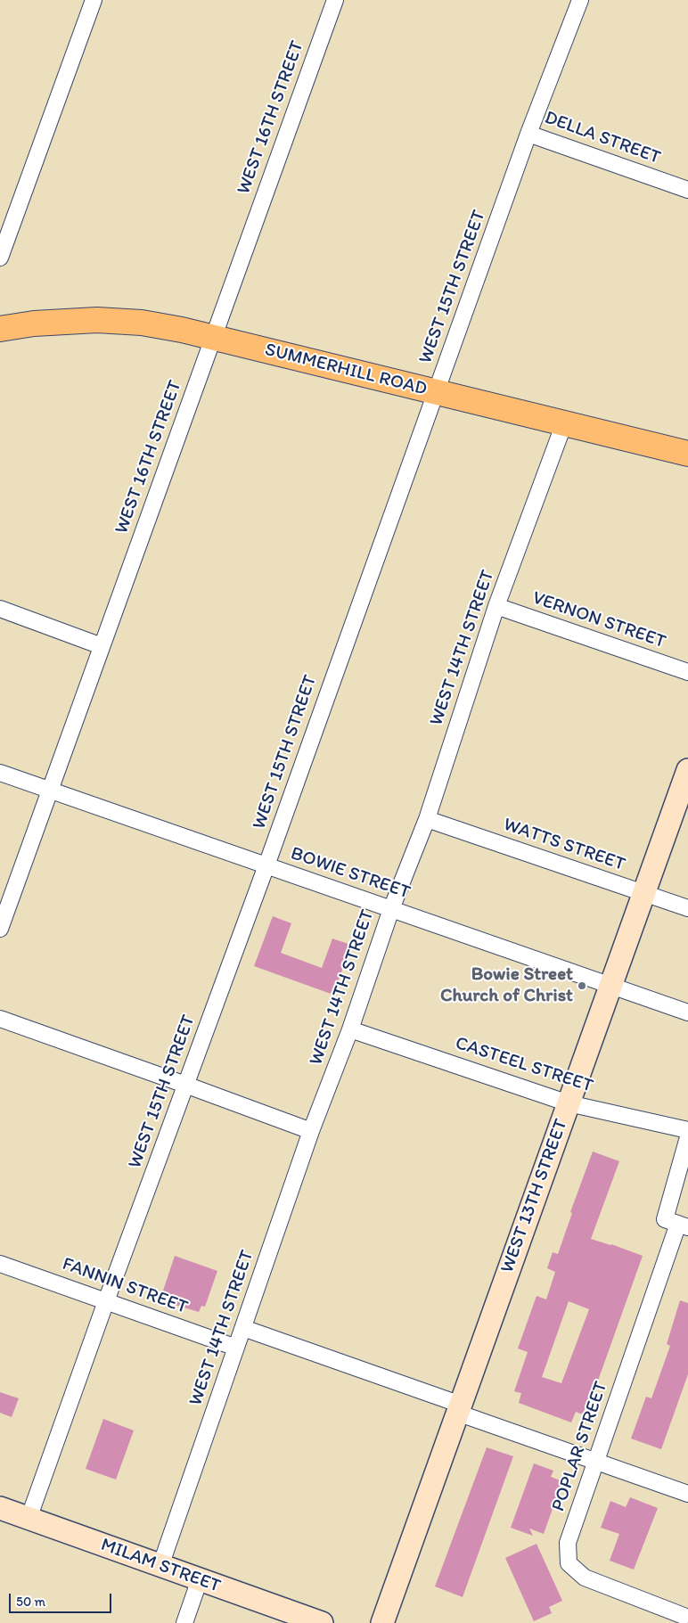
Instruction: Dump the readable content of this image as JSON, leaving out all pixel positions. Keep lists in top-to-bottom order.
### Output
{
  "streets": {
    "main road": ["SUMMERHILL ROAD"],
    "street": [
      "WEST 16TH STREET",
      "DELLA STREET",
      "WEST 15TH STREET",
      "VERNON STREET",
      "WEST 14TH STREET",
      "WATTS STREET",
      "BOWIE STREET",
      "CASTEEL STREET",
      "WEST 13TH STREET",
      "FANNIN STREET",
      "POPLAR STREET",
      "MILAM STREET"
    ]
  },
  "crossings": [
    ["WEST 16TH STREET", "SUMMERHILL ROAD"],
    ["WEST 16TH STREET", "BOWIE STREET"],
    ["DELLA STREET", "WEST 15TH STREET"],
    ["WEST 15TH STREET", "SUMMERHILL ROAD"],
    ["WEST 15TH STREET", "BOWIE STREET"],
    ["WEST 15TH STREET", "FANNIN STREET"],
    ["WEST 15TH STREET", "MILAM STREET"],
    ["SUMMERHILL ROAD", "WEST 14TH STREET"],
    ["VERNON STREET", "WEST 14TH STREET"],
    ["WEST 14TH STREET", "WATTS STREET"],
    ["WEST 14TH STREET", "BOWIE STREET"],
    ["WEST 14TH STREET", "CASTEEL STREET"],
    ["WEST 14TH STREET", "FANNIN STREET"],
    ["WEST 14TH STREET", "MILAM STREET"],
    ["WATTS STREET", "WEST 13TH STREET"],
    ["BOWIE STREET", "WEST 13TH STREET"],
    ["CASTEEL STREET", "WEST 13TH STREET"]
  ],
  "places": ["Bowie Street Church of Christ"],
  "scale_bar": "50 m"
}
